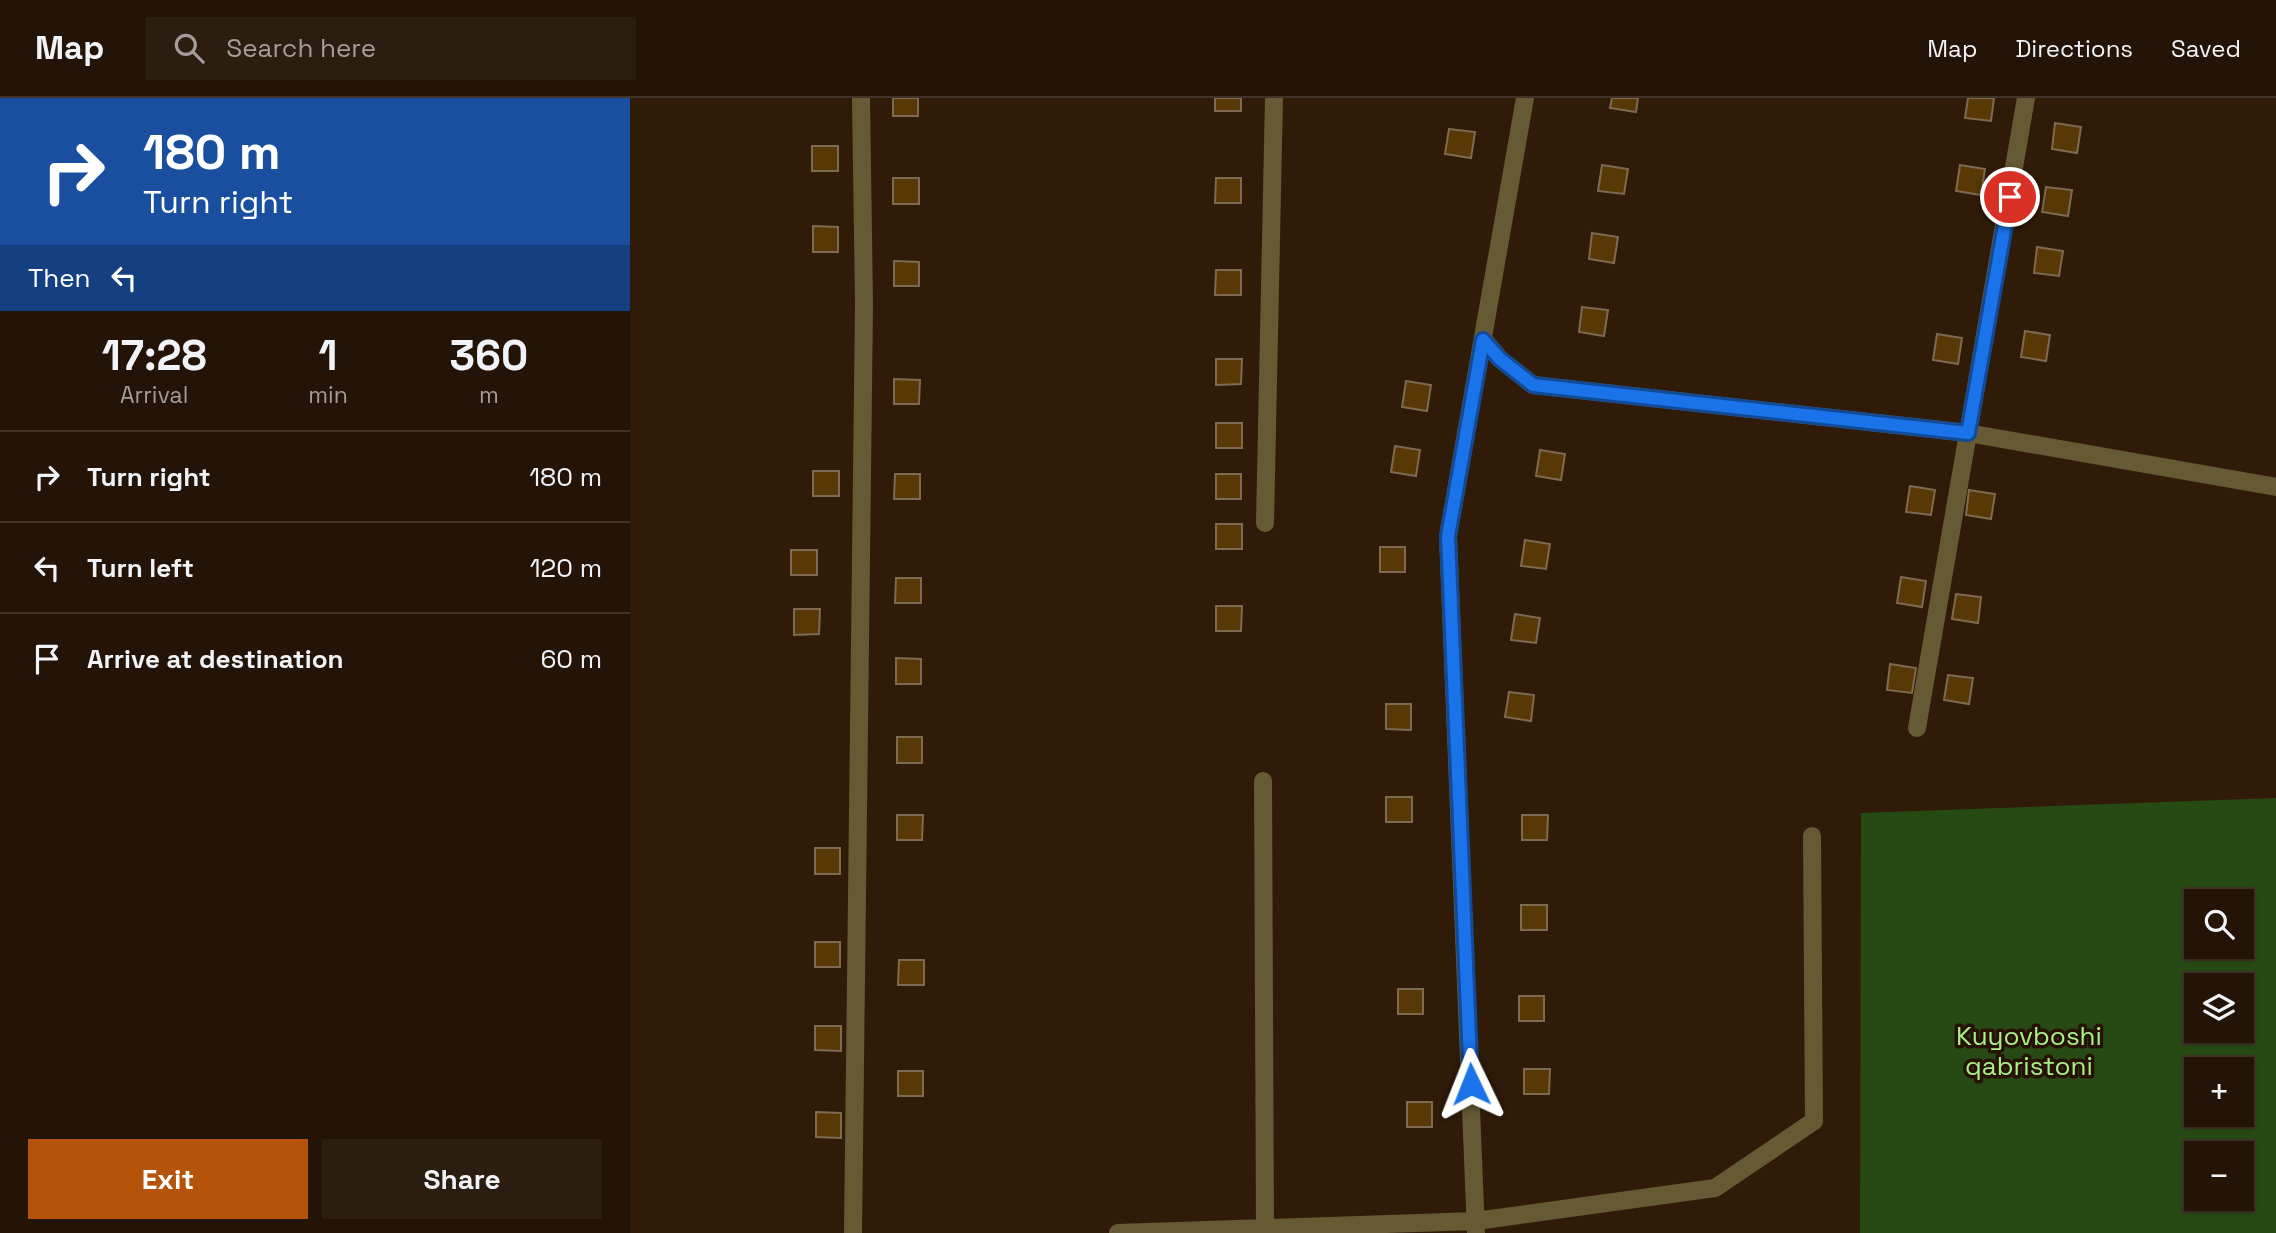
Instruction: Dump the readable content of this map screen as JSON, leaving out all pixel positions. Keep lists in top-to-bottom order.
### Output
{
  "parks": ["Kuyovboshi qabristoni"],
  "page": {
    "header": "Map",
    "search": "Search here",
    "nav": ["Map", "Directions", "Saved"],
    "turn": ["180 m", "Turn right"],
    "then": "Then",
    "eta": [
      "17:28",
      "Arrival",
      "1",
      "min",
      "360",
      "m"
    ],
    "list": [
      {
        "name": "Turn right",
        "value": "180 m"
      },
      {
        "name": "Turn left",
        "value": "120 m"
      },
      {
        "name": "Arrive at destination",
        "value": "60 m"
      }
    ],
    "map_buttons": ["+", "−"],
    "buttons": ["Exit", "Share"]
  }
}
